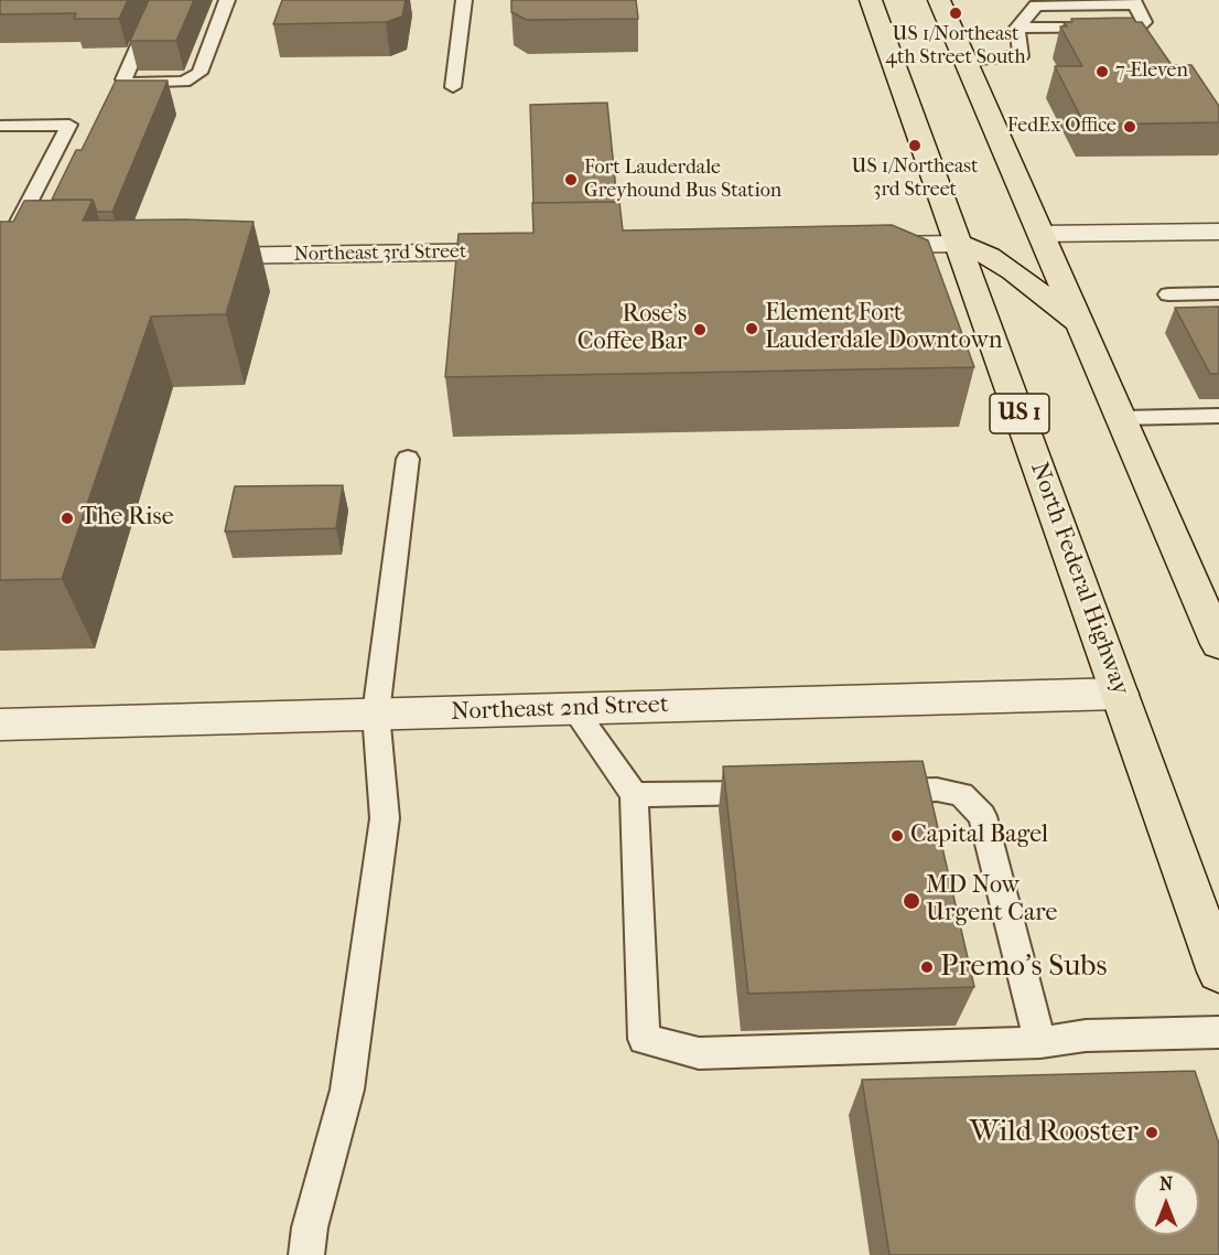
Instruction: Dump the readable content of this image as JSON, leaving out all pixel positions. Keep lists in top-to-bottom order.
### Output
{
  "streets": {
    "main road": ["US 1", "North Federal Highway"],
    "street": ["Northeast 3rd Street", "Northeast 2nd Street"]
  },
  "crossings": [
    ["North Federal Highway", "Northeast 2nd Street"]
  ],
  "places": [
    "US 1/Northeast 4th Street South",
    "7-Eleven",
    "FedEx Office",
    "US 1/Northeast 3rd Street",
    "Fort Lauderdale Greyhound Bus Station",
    "Element Fort Lauderdale Downtown",
    "Rose's Coffee Bar",
    "The Rise",
    "Capital Bagel",
    "MD Now Urgent Care",
    "Premo's Subs",
    "Wild Rooster"
  ],
  "north": "top"
}
